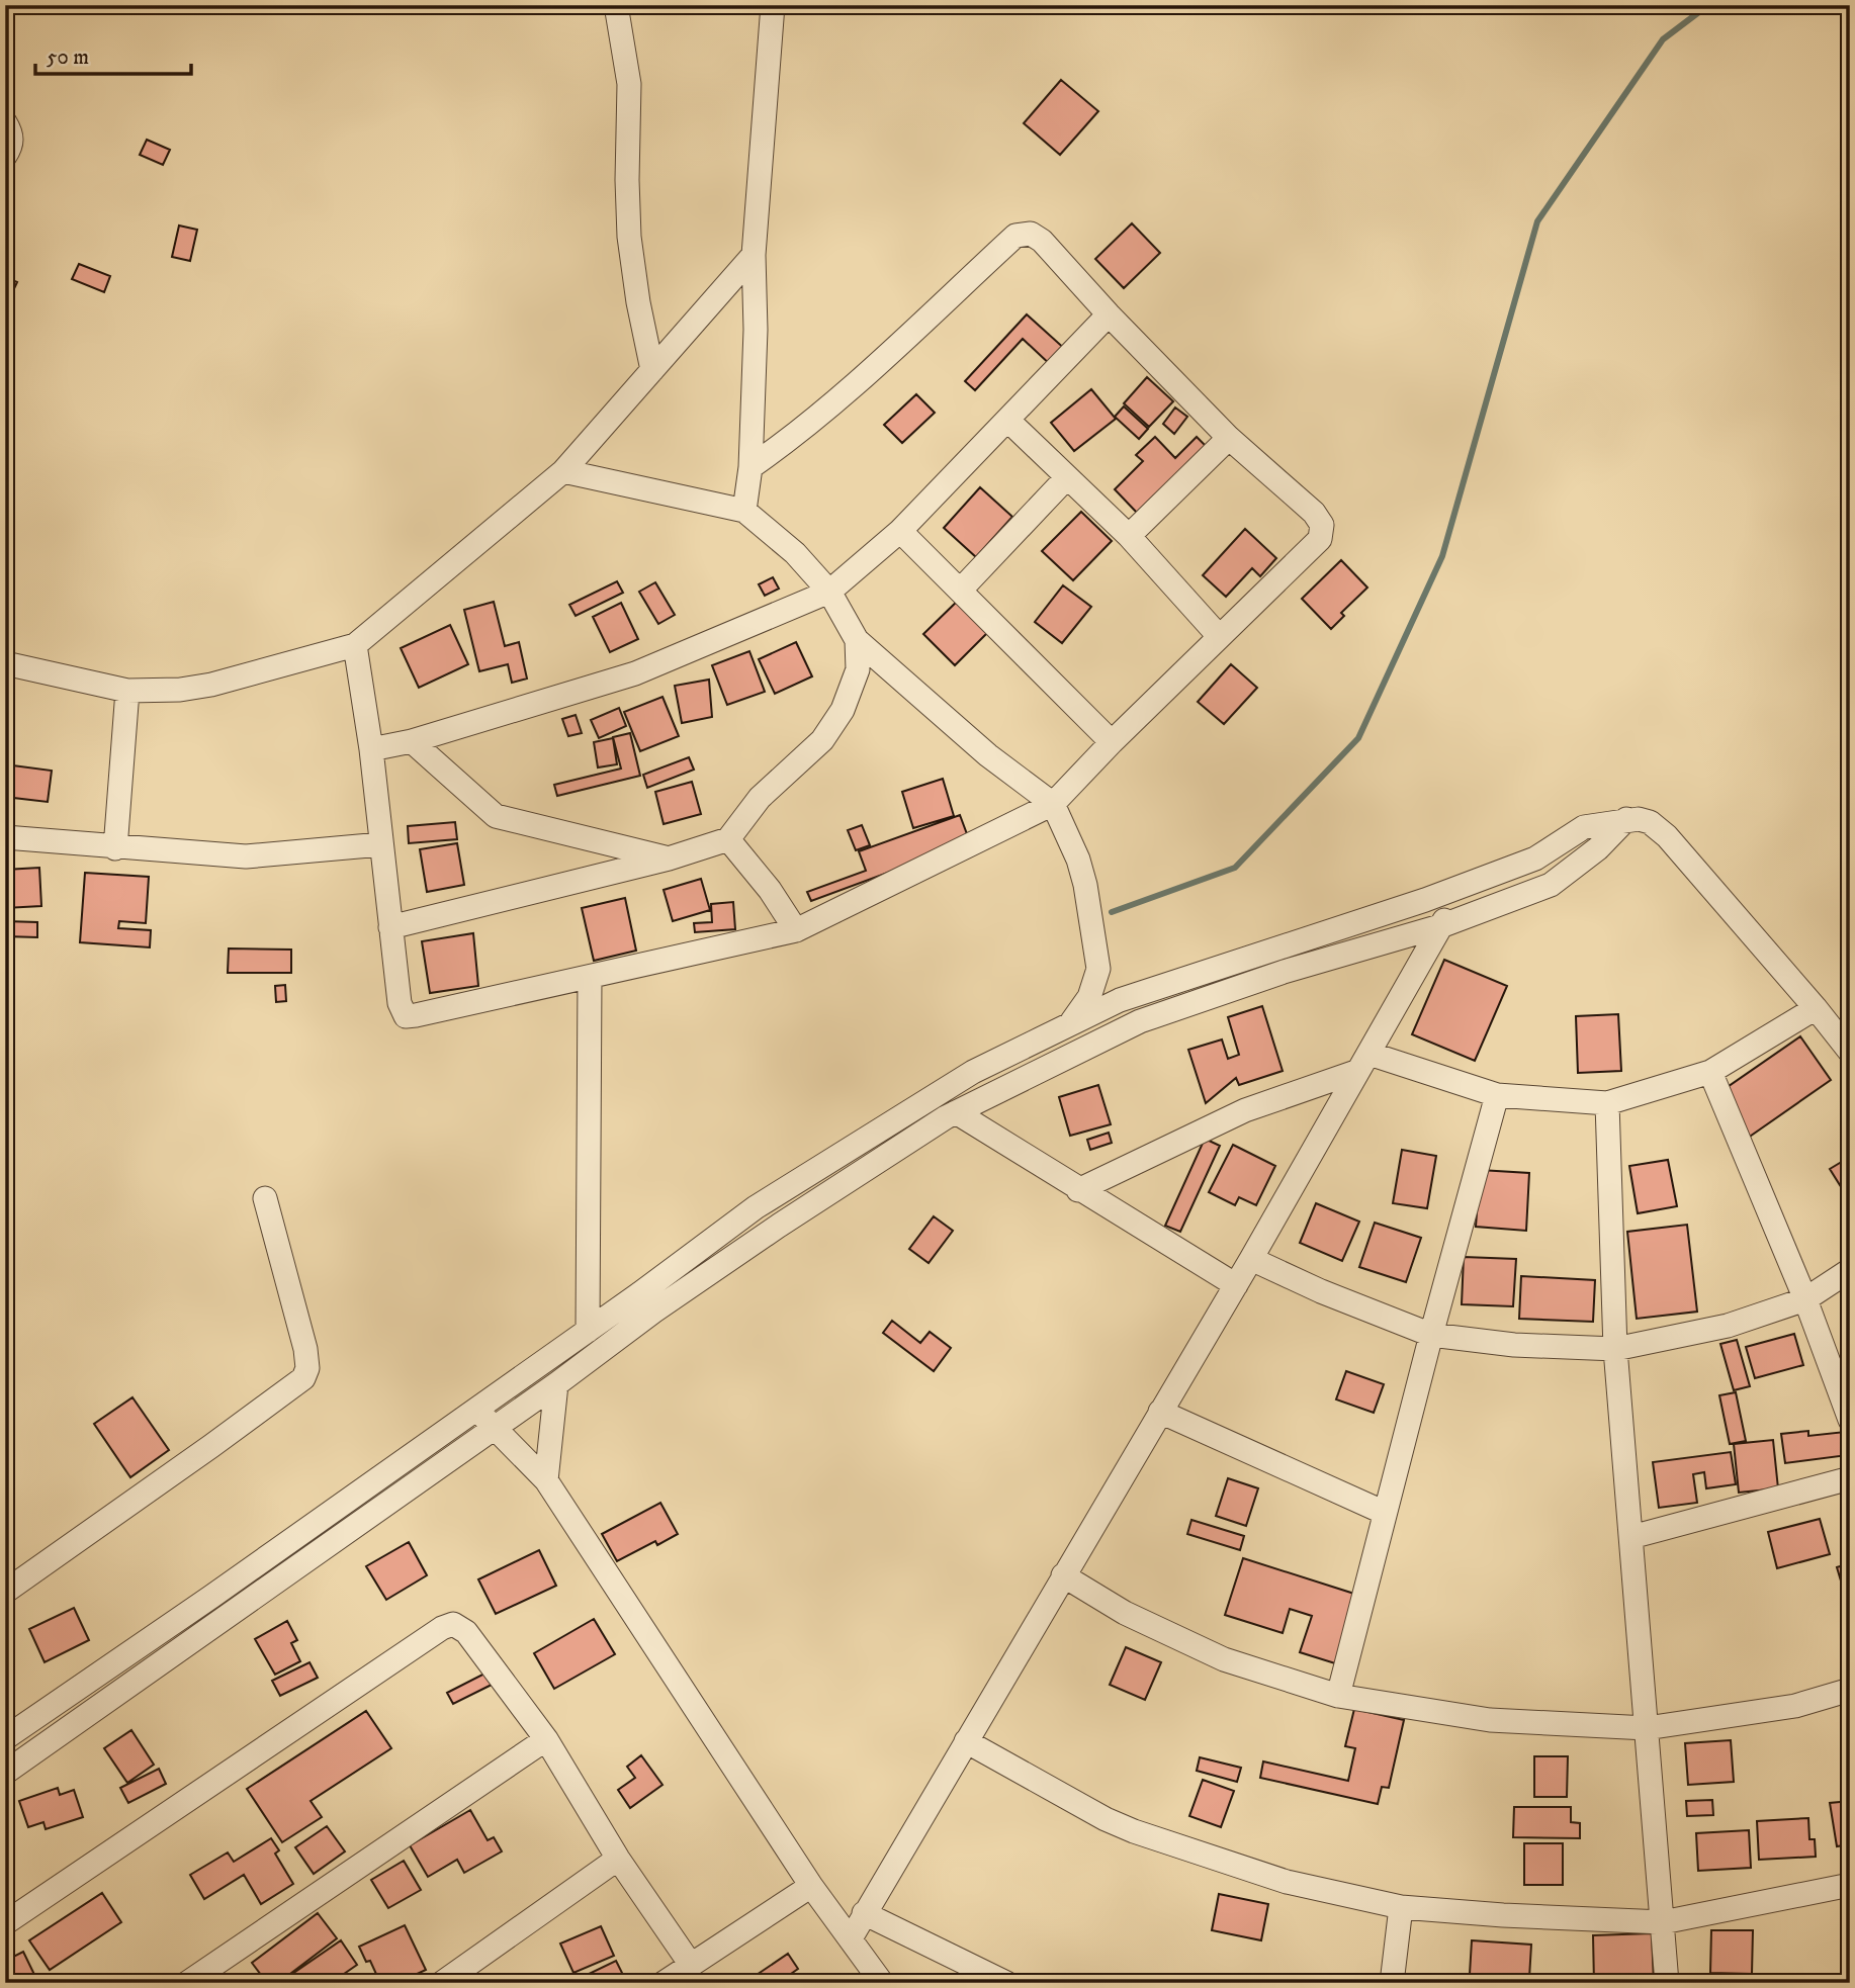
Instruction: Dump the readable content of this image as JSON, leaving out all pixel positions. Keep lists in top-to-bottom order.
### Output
{
  "scale_bar": "50 m"
}
